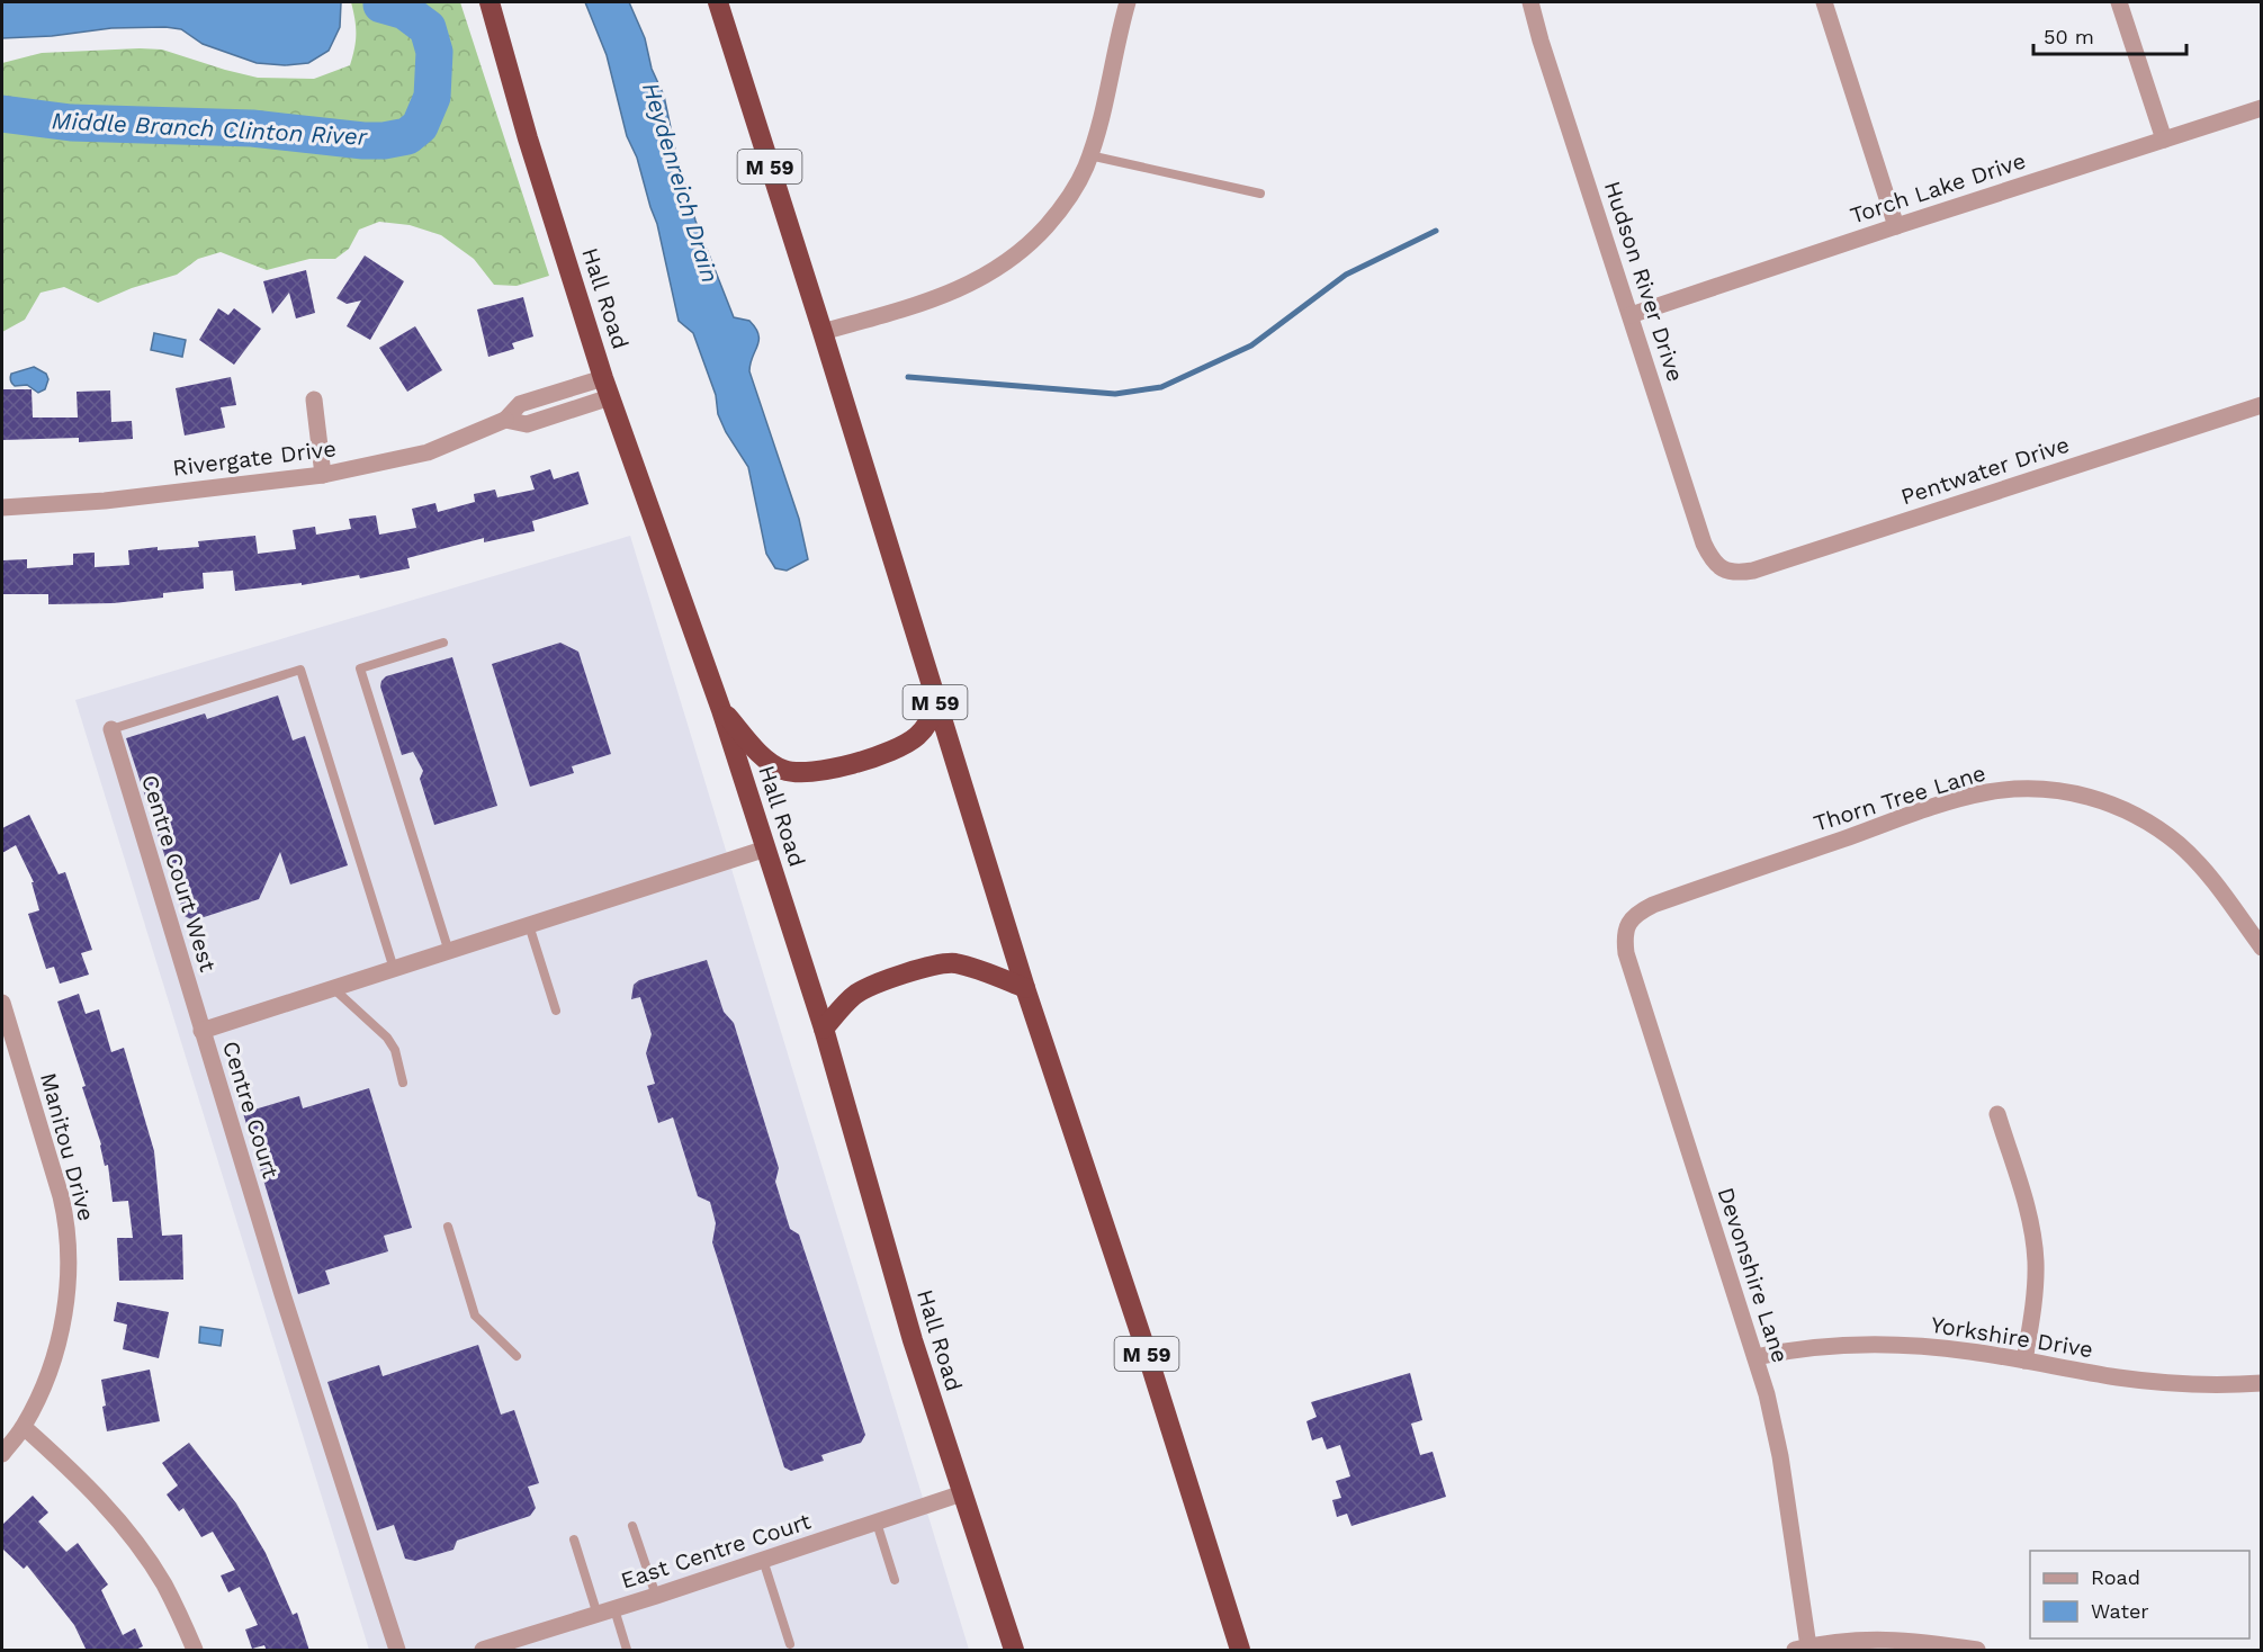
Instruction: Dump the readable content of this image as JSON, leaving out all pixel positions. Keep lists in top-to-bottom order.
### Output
{
  "streets": {
    "highway": ["M 59", "Hall Road"],
    "street": [
      "Torch Lake Drive",
      "Hudson River Drive",
      "Rivergate Drive",
      "Pentwater Drive",
      "Thorn Tree Lane",
      "Centre Court West",
      "Centre Court",
      "Manitou Drive",
      "Devonshire Lane",
      "Yorkshire Drive",
      "East Centre Court"
    ]
  },
  "crossings": [
    ["Torch Lake Drive", "Hudson River Drive"],
    ["Hudson River Drive", "Pentwater Drive"],
    ["Hall Road", "Rivergate Drive"],
    ["Hall Road", "Centre Court"],
    ["Hall Road", "East Centre Court"],
    ["Thorn Tree Lane", "Devonshire Lane"],
    ["Centre Court West", "Centre Court"],
    ["Devonshire Lane", "Yorkshire Drive"]
  ],
  "water": ["Middle Branch Clinton River", "Heydenreich Drain"],
  "legend": ["Road", "Water"],
  "scale_bar": "50 m"
}
